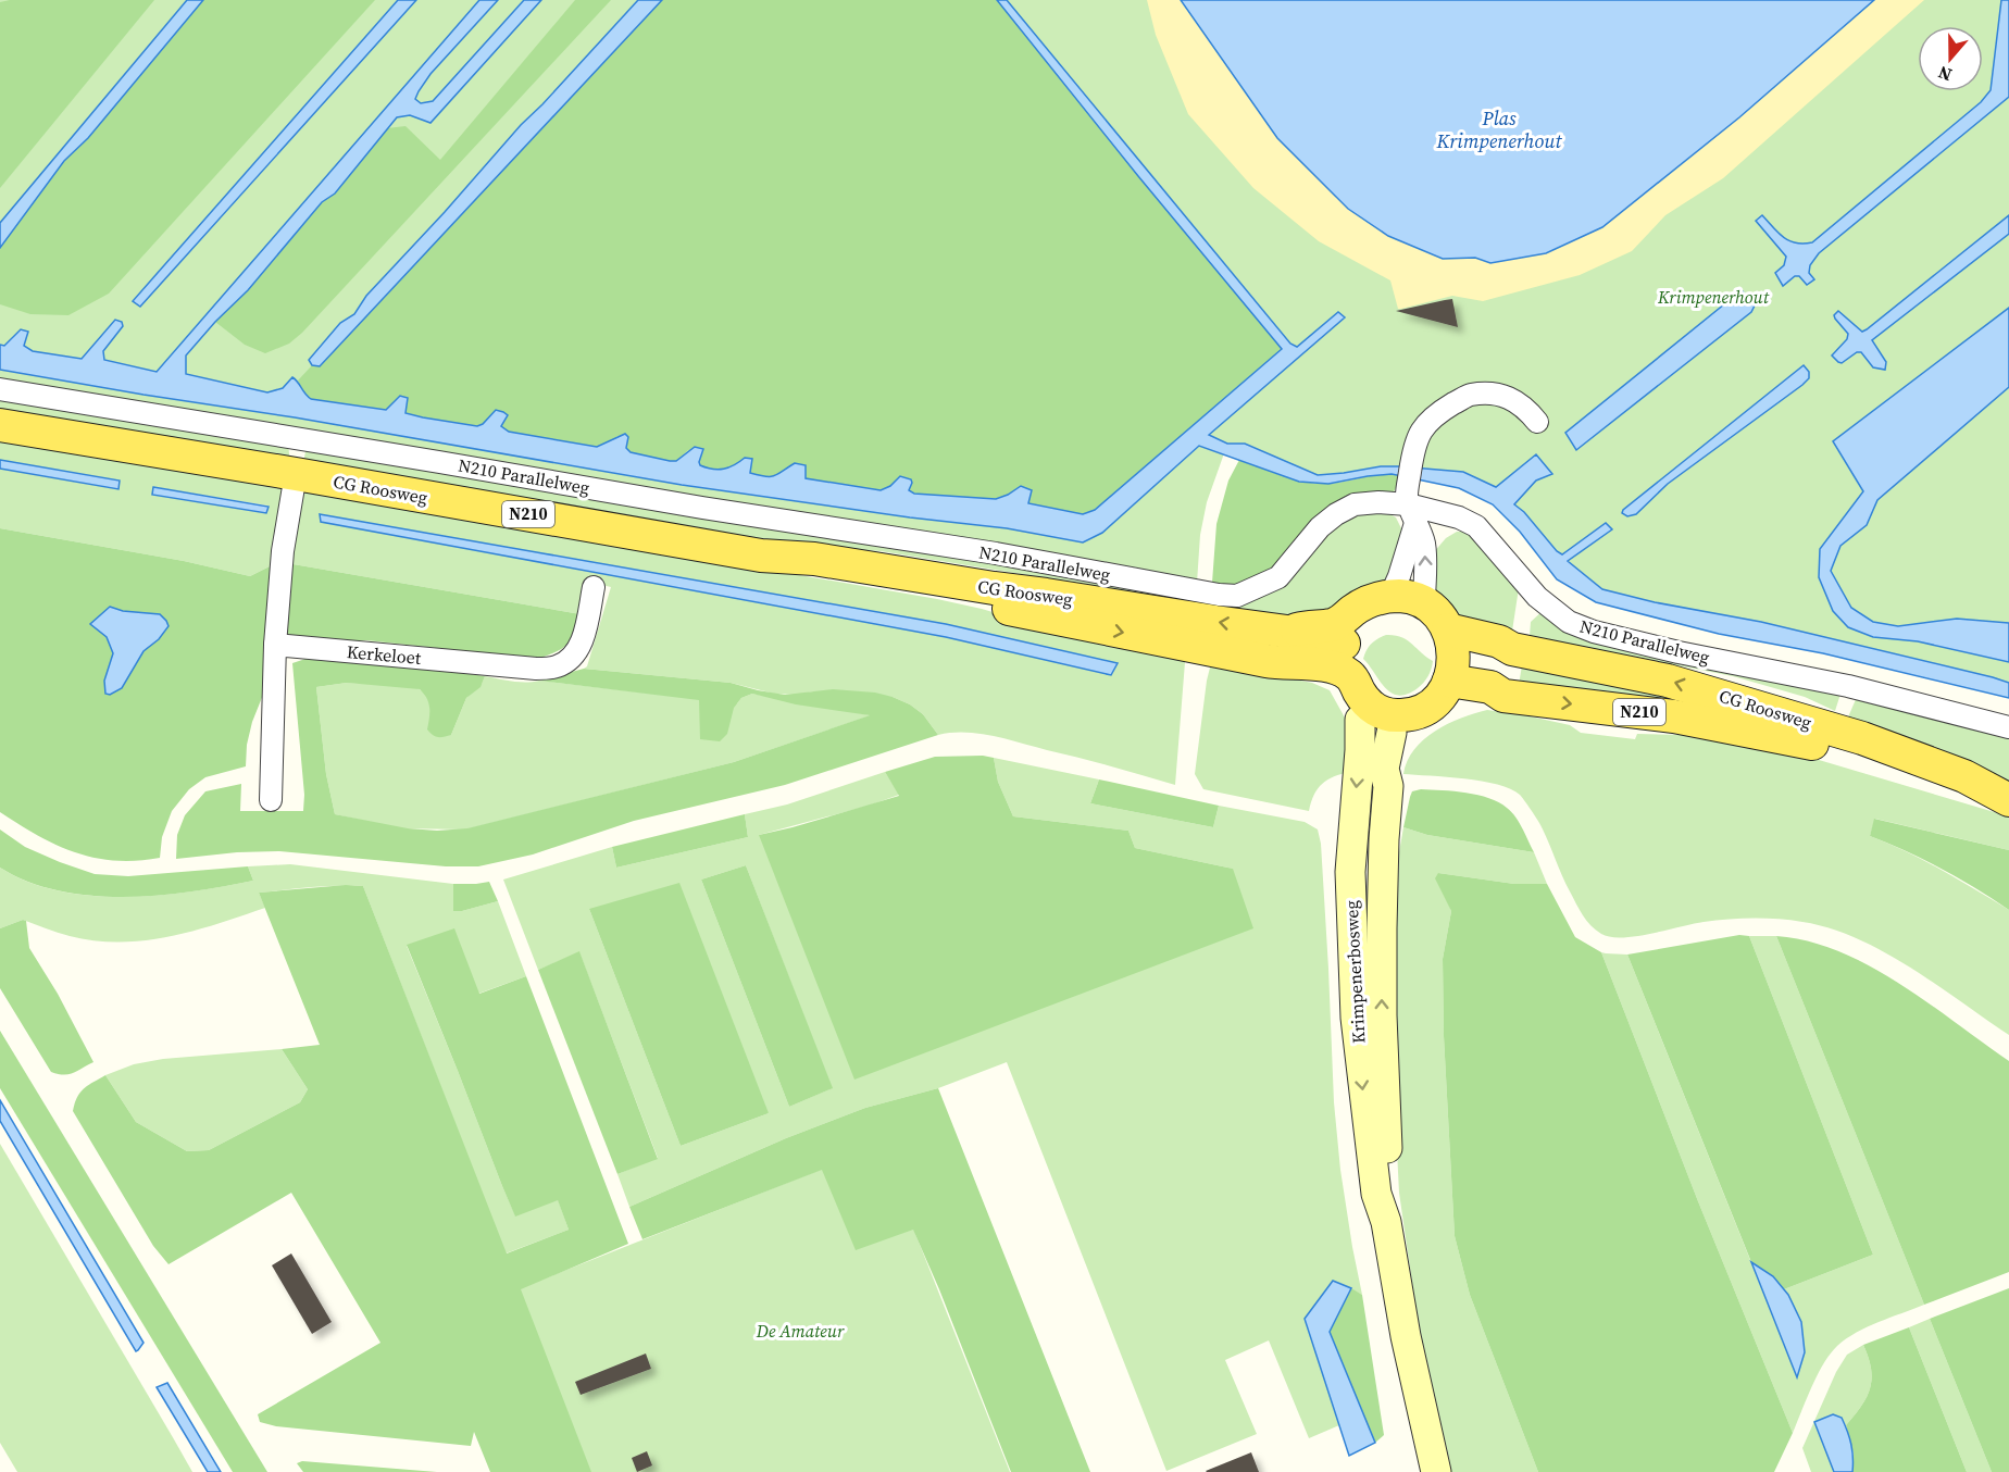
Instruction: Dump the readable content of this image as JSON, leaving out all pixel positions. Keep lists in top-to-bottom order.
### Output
{
  "streets": {
    "main road": ["CG Roosweg", "N210", "Krimpenerbosweg"],
    "street": ["N210 Parallelweg", "Kerkeloet"]
  },
  "crossings": [
    ["CG Roosweg", "N210"],
    ["N210", "Krimpenerbosweg"]
  ],
  "water": ["Plas Krimpenerhout"],
  "parks": ["Krimpenerhout", "De Amateur"],
  "north": "bottom"
}
